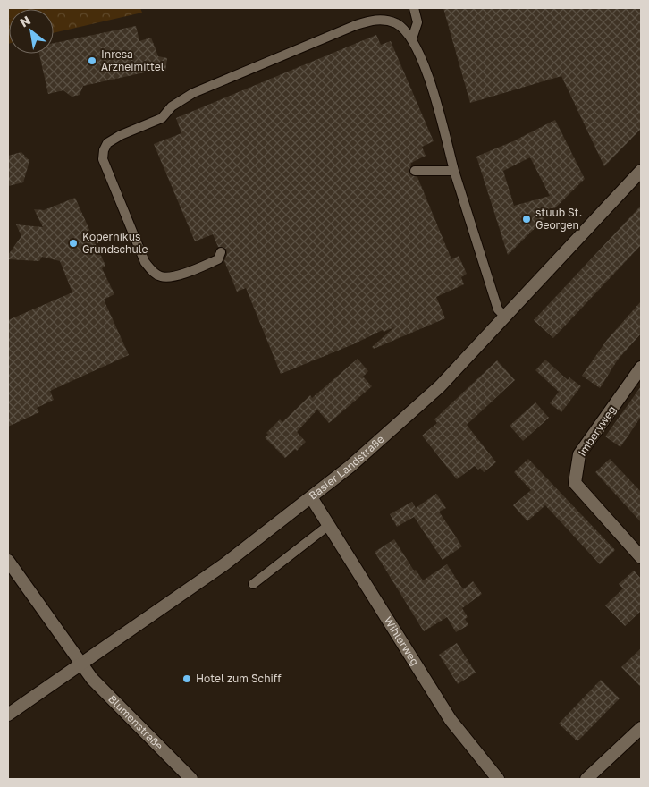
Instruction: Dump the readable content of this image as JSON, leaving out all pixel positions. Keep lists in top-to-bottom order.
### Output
{
  "streets": {
    "street": [
      "Imberyweg",
      "Basler Landstraße",
      "Wihlerweg",
      "Blumenstraße"
    ]
  },
  "crossings": [
    ["Basler Landstraße", "Wihlerweg"],
    ["Basler Landstraße", "Blumenstraße"]
  ],
  "places": [
    "Inresa Arzneimittel",
    "stuub St. Georgen",
    "Kopernikus Grundschule",
    "Hotel zum Schiff"
  ],
  "north": "top left"
}
